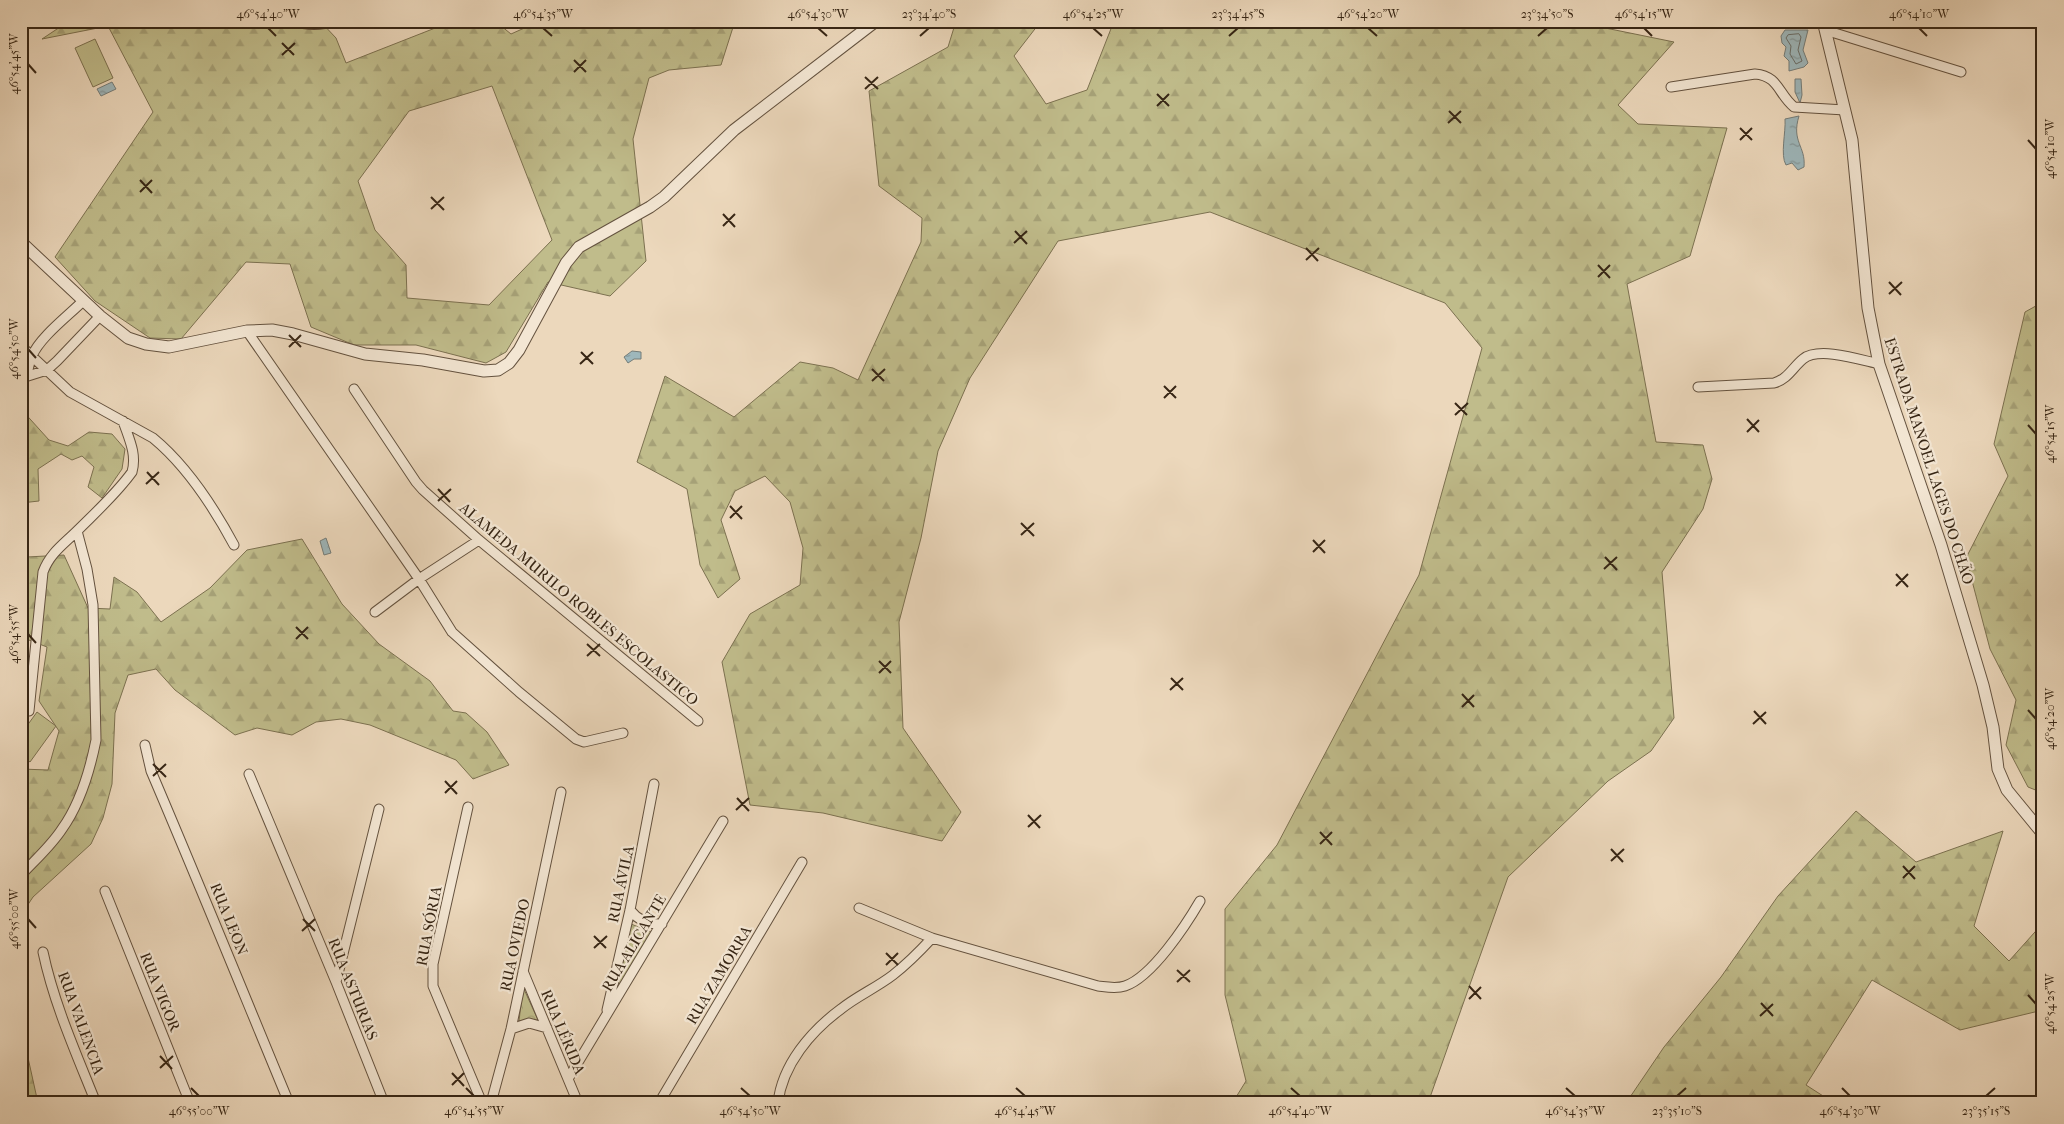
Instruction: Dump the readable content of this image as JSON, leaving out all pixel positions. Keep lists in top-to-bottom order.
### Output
{
  "streets": {
    "street": [
      "ESTRADA MANOEL LAGES DO CHÃO",
      "ALAMEDA MURILO ROBLES ESCOLASTICO",
      "RUA ÁVILA",
      "RUA LEON",
      "RUA SÓRIA",
      "RUA ALICANTE",
      "RUA OVIEDO",
      "RUA ZAMORRA",
      "RUA ASTURIAS",
      "RUA VIGOR",
      "RUA VALENCIA",
      "RUA LÉRIDA"
    ]
  },
  "crossings": [
    ["RUA ÁVILA", "RUA ALICANTE"],
    ["RUA ALICANTE", "RUA LÉRIDA"],
    ["RUA OVIEDO", "RUA LÉRIDA"]
  ],
  "coordinates": [
    "46°54'40\"W",
    "46°54'35\"W",
    "46°54'30\"W",
    "23°34'40\"S",
    "46°54'25\"W",
    "23°34'45\"S",
    "46°54'20\"W",
    "23°34'50\"S",
    "46°54'15\"W",
    "46°54'10\"W",
    "46°54'45\"W",
    "46°54'50\"W",
    "46°54'55\"W",
    "46°55'00\"W",
    "23°35'10\"S",
    "23°35'15\"S"
  ]
}
